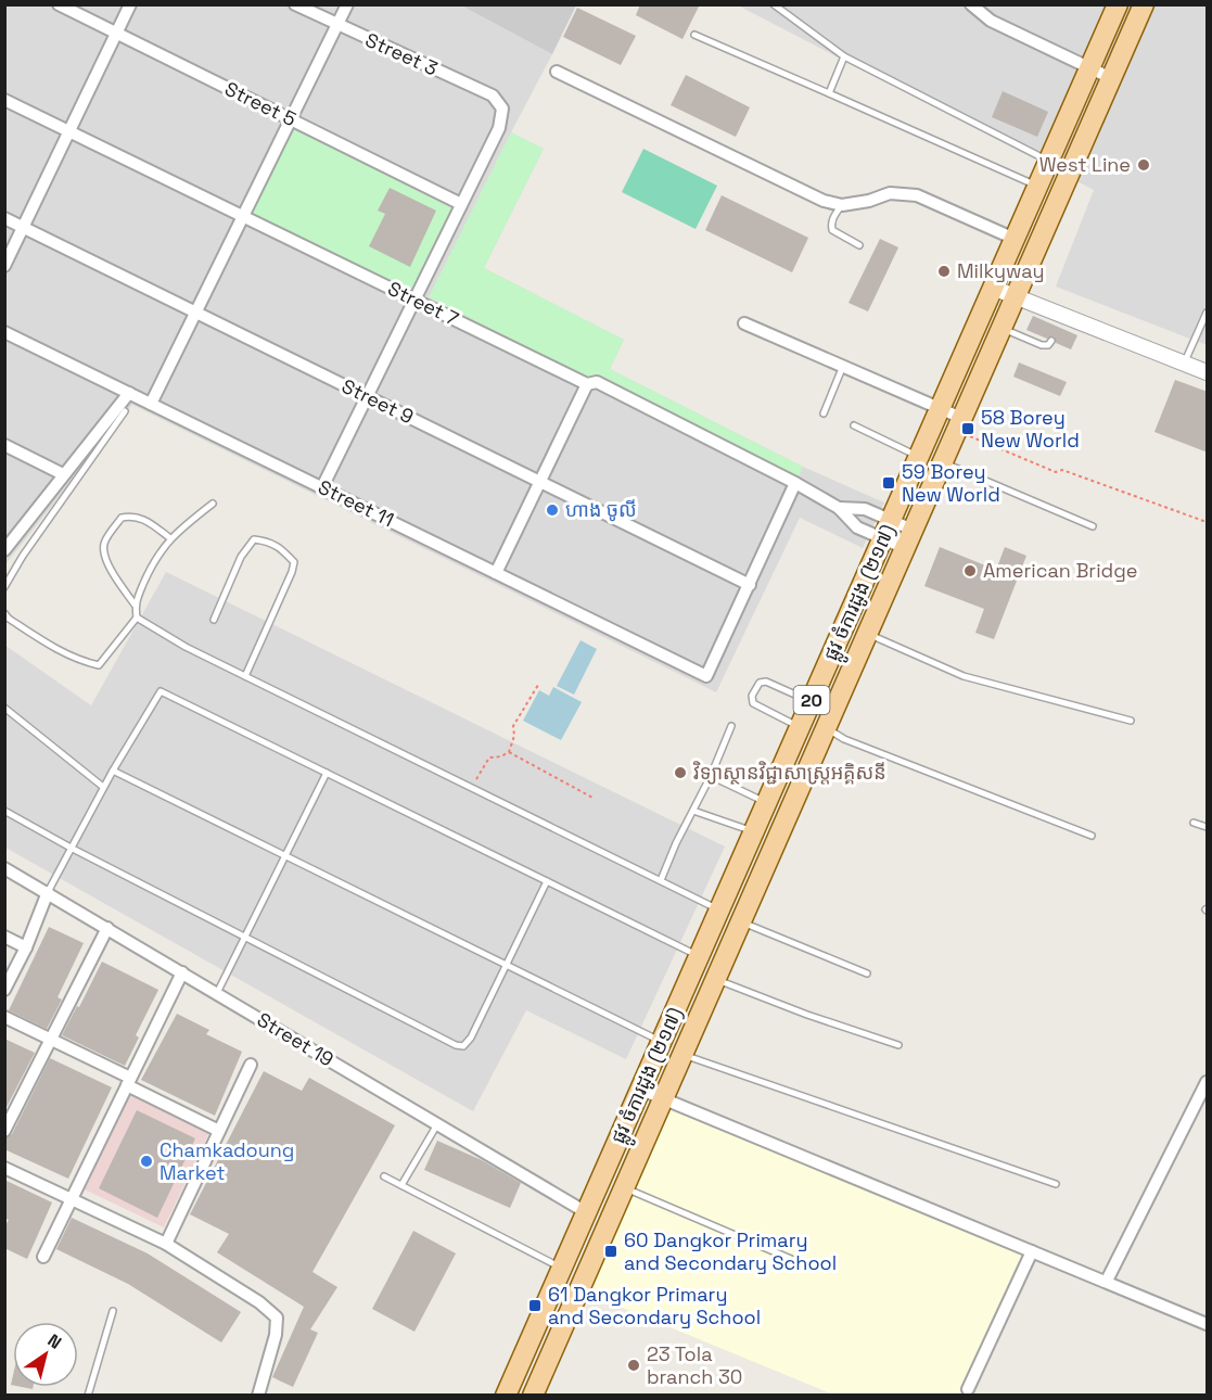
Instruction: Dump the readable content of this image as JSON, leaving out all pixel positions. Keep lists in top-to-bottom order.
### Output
{
  "streets": {
    "main road": ["ផ្លូវ ចំការដូង (២១៧)", "20"],
    "street": [
      "Street 3",
      "Street 5",
      "Street 7",
      "Street 9",
      "Street 11",
      "Street 19"
    ]
  },
  "crossings": [
    ["Street 3", "Street 5"],
    ["Street 7", "ផ្លូវ ចំការដូង (២១៧)"],
    ["Street 9", "Street 11"],
    ["ផ្លូវ ចំការដូង (២១៧)", "Street 19"]
  ],
  "places": {
    "other": [
      "West Line",
      "Milkyway",
      "ហាង ចូលី",
      "American Bridge",
      "វិទ្យាស្ថានវិជ្ជាសាស្រ្តអគ្គិសនី",
      "Chamkadoung Market",
      "23 Tola branch 30"
    ],
    "transit": [
      "58 Borey New World",
      "59 Borey New World",
      "60 Dangkor Primary and Secondary School",
      "61 Dangkor Primary and Secondary School"
    ]
  },
  "north": "top right"
}
